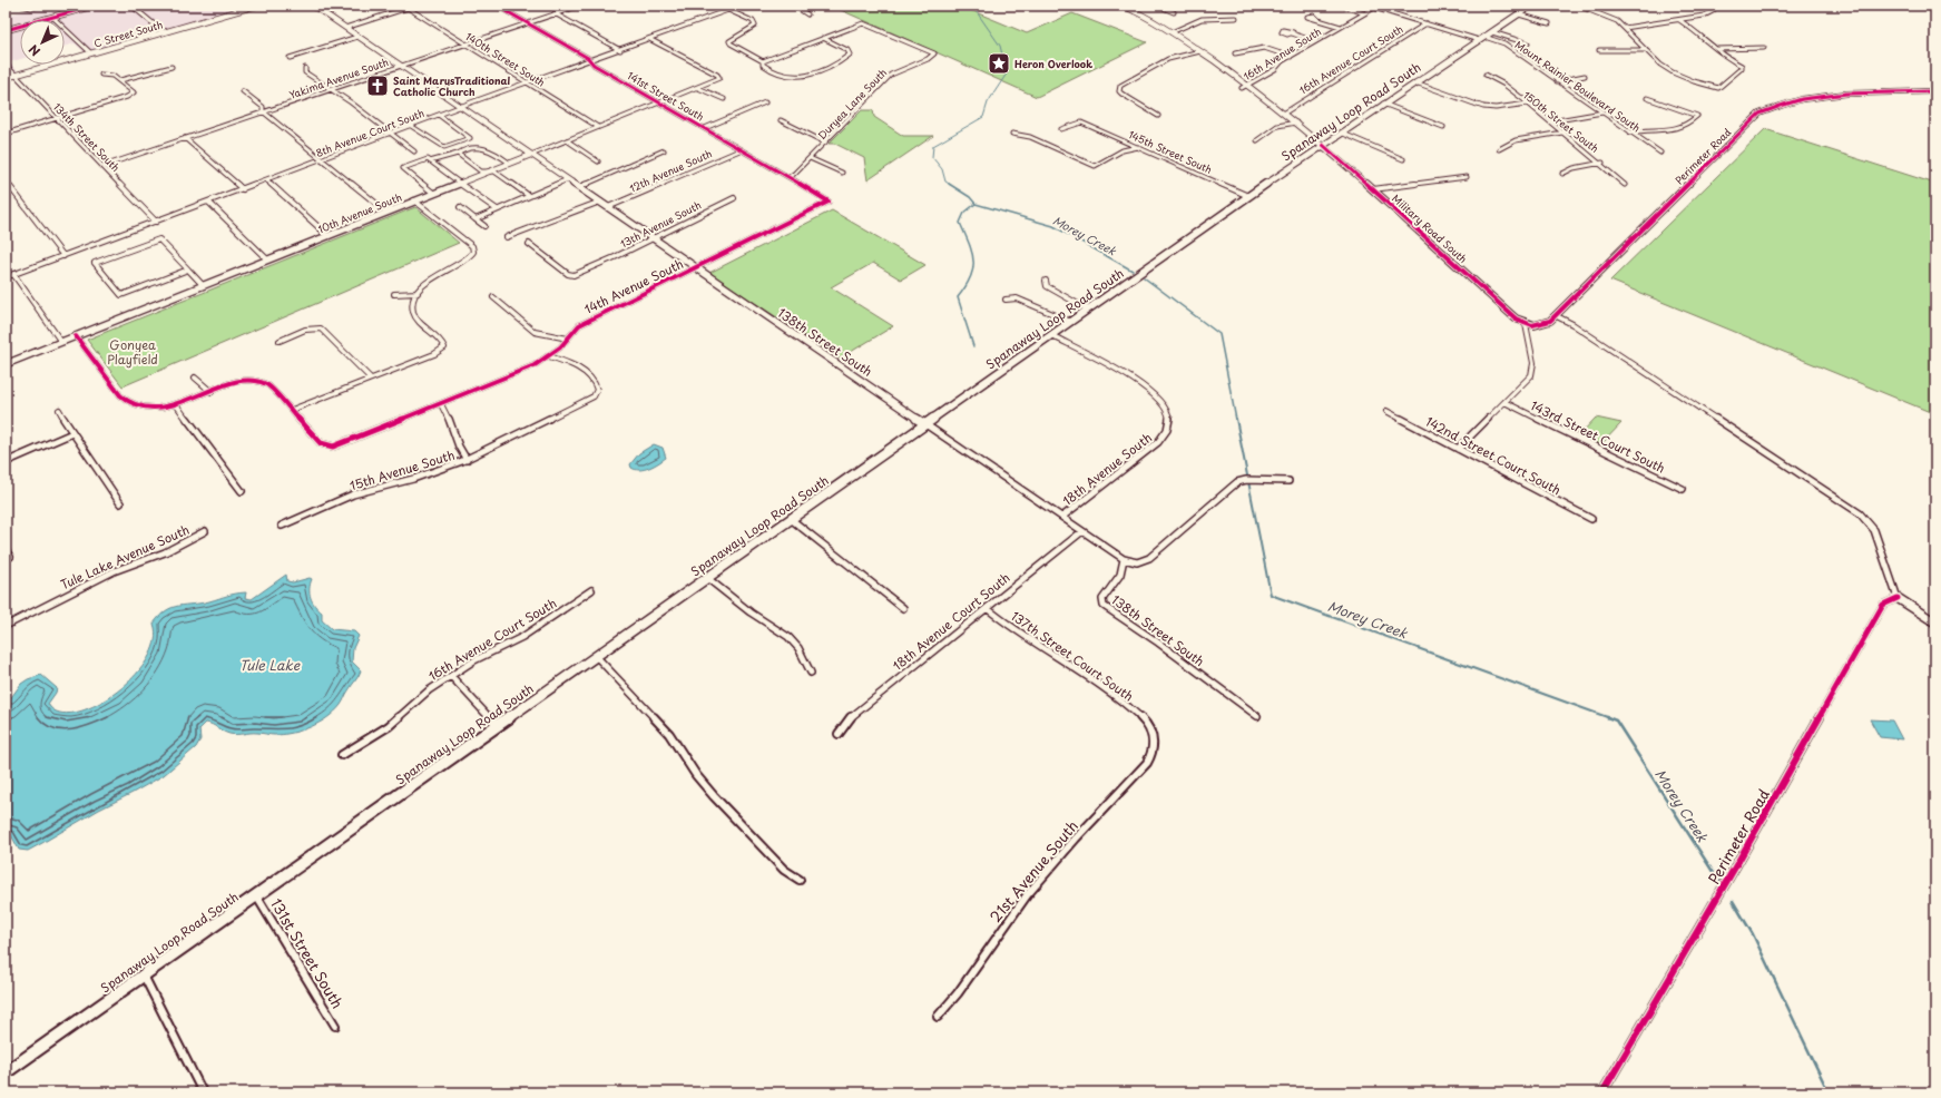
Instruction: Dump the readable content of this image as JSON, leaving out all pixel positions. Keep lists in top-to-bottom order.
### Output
{
  "streets": {
    "main road": ["Spanaway Loop Road South"],
    "street": [
      "C Street South",
      "16th Avenue South",
      "140th Street South",
      "16th Avenue Court South",
      "Yakima Avenue South",
      "Mount Rainier Boulevard South",
      "141st Street South",
      "Duryea Lane South",
      "150th Street South",
      "8th Avenue Court South",
      "134th Street South",
      "145th Street South",
      "Perimeter Road",
      "12th Avenue South",
      "10th Avenue South",
      "13th Avenue South",
      "Military Road South",
      "14th Avenue South",
      "138th Street South",
      "143rd Street Court South",
      "142nd Street Court South",
      "18th Avenue South",
      "15th Avenue South",
      "Tule Lake Avenue South",
      "18th Avenue Court South",
      "137th Street Court South",
      "21st Avenue South",
      "131st Street South"
    ]
  },
  "crossings": [
    ["C Street South", "134th Street South"],
    ["16th Avenue South", "16th Avenue Court South"],
    ["16th Avenue South", "Military Road South"],
    ["140th Street South", "Yakima Avenue South"],
    ["140th Street South", "8th Avenue Court South"],
    ["140th Street South", "10th Avenue South"],
    ["16th Avenue Court South", "Military Road South"],
    ["Yakima Avenue South", "141st Street South"],
    ["Yakima Avenue South", "134th Street South"],
    ["Yakima Avenue South", "138th Street South"],
    ["Mount Rainier Boulevard South", "Spanaway Loop Road South"],
    ["141st Street South", "Duryea Lane South"],
    ["141st Street South", "8th Avenue Court South"],
    ["141st Street South", "12th Avenue South"],
    ["141st Street South", "10th Avenue South"],
    ["141st Street South", "14th Avenue South"],
    ["Spanaway Loop Road South", "145th Street South"],
    ["Spanaway Loop Road South", "Military Road South"],
    ["Spanaway Loop Road South", "138th Street South"],
    ["Spanaway Loop Road South", "18th Avenue South"],
    ["Spanaway Loop Road South", "131st Street South"],
    ["8th Avenue Court South", "134th Street South"],
    ["8th Avenue Court South", "10th Avenue South"],
    ["8th Avenue Court South", "138th Street South"],
    ["Perimeter Road", "Military Road South"],
    ["12th Avenue South", "138th Street South"],
    ["10th Avenue South", "138th Street South"],
    ["13th Avenue South", "138th Street South"],
    ["14th Avenue South", "138th Street South"],
    ["14th Avenue South", "15th Avenue South"],
    ["138th Street South", "18th Avenue South"],
    ["138th Street South", "18th Avenue Court South"],
    ["18th Avenue Court South", "137th Street Court South"],
    ["137th Street Court South", "21st Avenue South"]
  ],
  "water": ["Morey Creek", "Tule Lake"],
  "parks": ["Gonyea Playfield"],
  "places": {
    "place": ["Heron Overlook"],
    "church": ["Saint MarysTraditional Catholic Church"]
  },
  "north": "bottom left"
}
